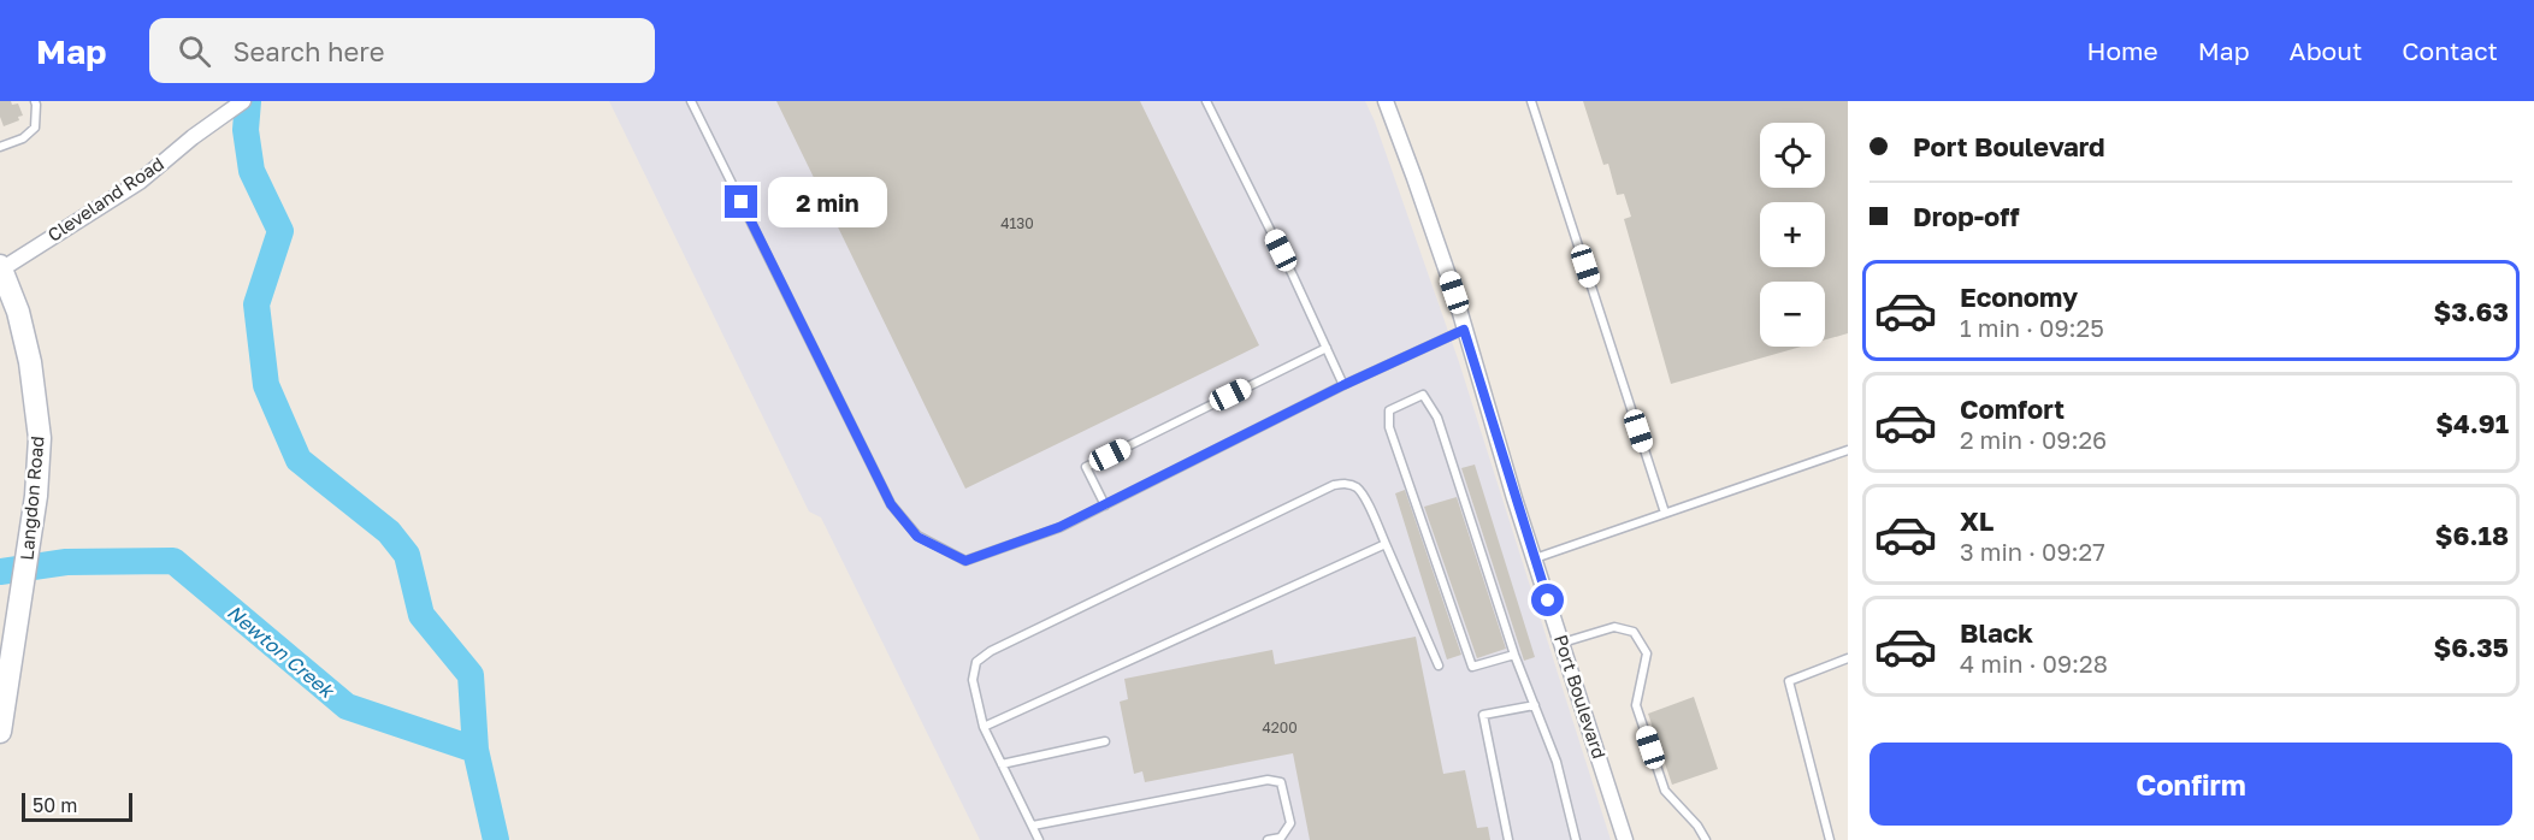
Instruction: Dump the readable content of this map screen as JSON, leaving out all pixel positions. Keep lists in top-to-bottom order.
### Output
{
  "streets": {
    "street": ["Cleveland Road", "Langdon Road", "Port Boulevard"]
  },
  "crossings": [
    ["Cleveland Road", "Langdon Road"]
  ],
  "water": ["Newton Creek"],
  "house_numbers": ["4130", "4200"],
  "scale_bar": "50 m",
  "page": {
    "header": "Map",
    "search": "Search here",
    "nav": [
      "Home",
      "Map",
      "About",
      "Contact"
    ],
    "banner": ["Port Boulevard", "Drop-off"],
    "map_buttons": ["+", "−"],
    "bubble": "2 min",
    "list": [
      {
        "name": "Economy",
        "note": "1 min · 09:25",
        "value": "$3.63"
      },
      {
        "name": "Comfort",
        "note": "2 min · 09:26",
        "value": "$4.91"
      },
      {
        "name": "XL",
        "note": "3 min · 09:27",
        "value": "$6.18"
      },
      {
        "name": "Black",
        "note": "4 min · 09:28",
        "value": "$6.35"
      }
    ],
    "buttons": "Confirm",
    "scale": "50 m"
  }
}
